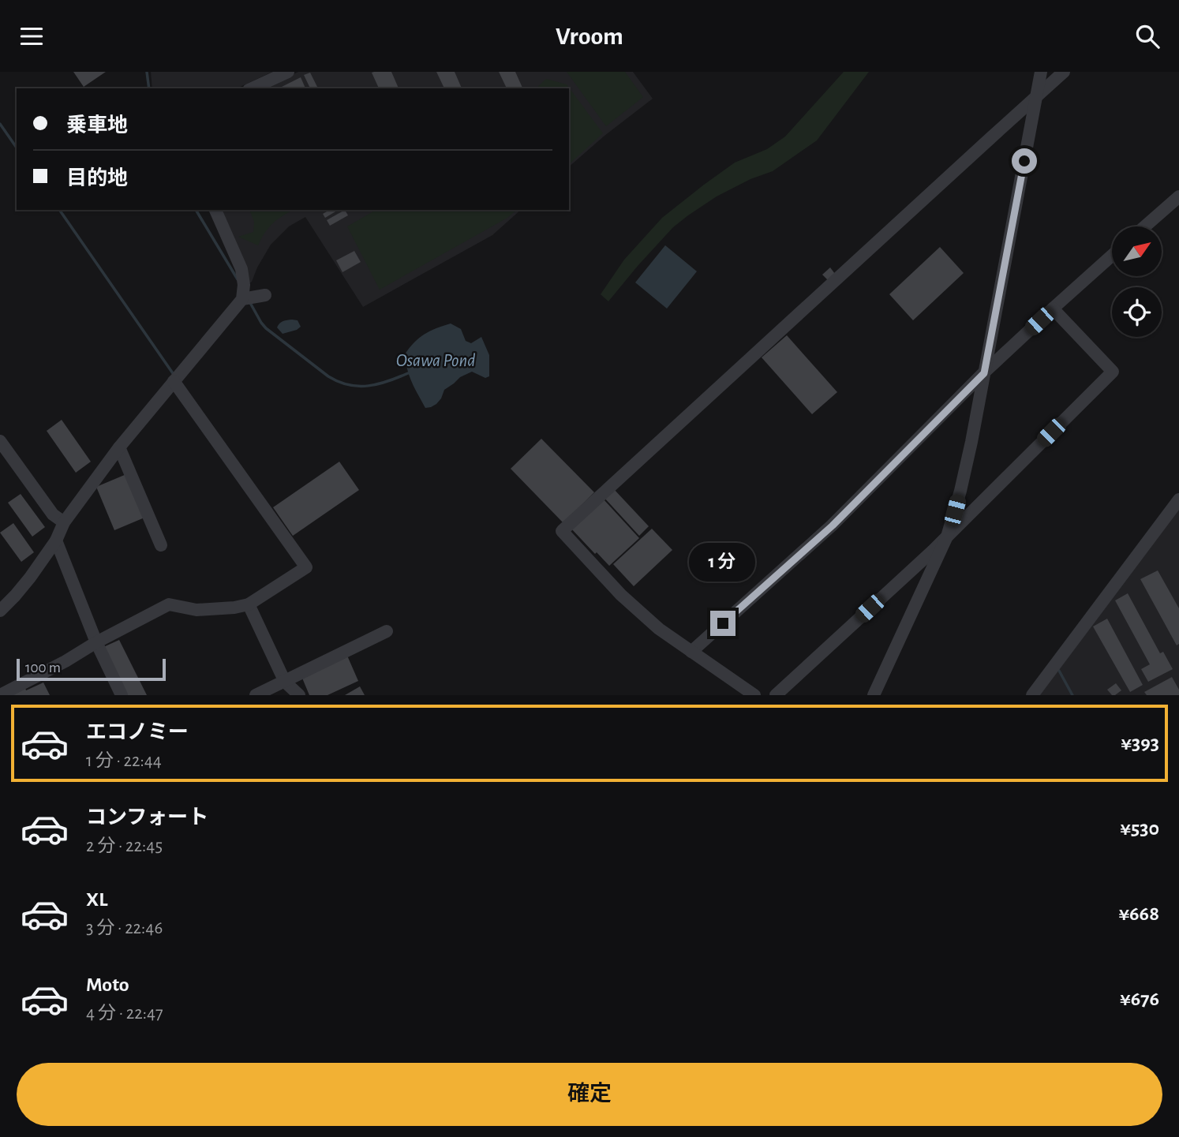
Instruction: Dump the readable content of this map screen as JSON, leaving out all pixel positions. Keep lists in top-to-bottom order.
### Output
{
  "water": ["Osawa Pond"],
  "scale_bar": "100 m",
  "north": "top right",
  "page": {
    "header": "Vroom",
    "banner": ["乗車地", "目的地"],
    "bubble": "1 分",
    "scale": "100 m",
    "list": [
      {
        "name": "エコノミー",
        "note": "1 分 · 22:44",
        "value": "¥393"
      },
      {
        "name": "コンフォート",
        "note": "2 分 · 22:45",
        "value": "¥530"
      },
      {
        "name": "XL",
        "note": "3 分 · 22:46",
        "value": "¥668"
      },
      {
        "name": "Moto",
        "note": "4 分 · 22:47",
        "value": "¥676"
      }
    ],
    "buttons": "確定"
  }
}
